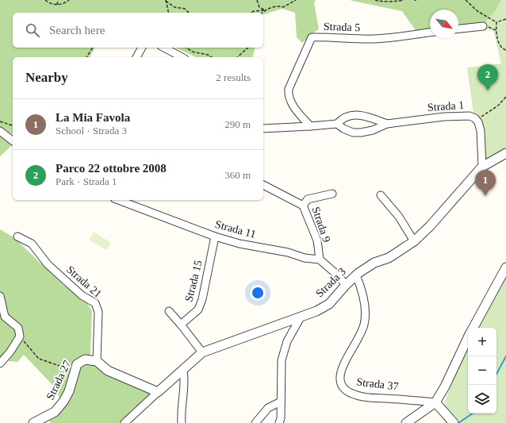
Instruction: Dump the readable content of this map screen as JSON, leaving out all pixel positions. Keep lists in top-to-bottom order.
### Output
{
  "streets": {
    "street": [
      "Strada 5",
      "Strada 1",
      "Strada 9",
      "Strada 11",
      "Strada 15",
      "Strada 21",
      "Strada 3",
      "Strada 27",
      "Strada 37"
    ]
  },
  "crossings": [
    ["Strada 5", "Strada 1"],
    ["Strada 1", "Strada 3"],
    ["Strada 9", "Strada 11"],
    ["Strada 11", "Strada 15"],
    ["Strada 21", "Strada 27"],
    ["Strada 3", "Strada 37"]
  ],
  "north": "bottom right",
  "page": {
    "search": "Search here",
    "heading": ["Nearby", "2 results"],
    "pins": ["2", "1"],
    "list": [
      {
        "mark": "1",
        "name": "La Mia Favola",
        "note": "School · Strada 3",
        "value": "290 m"
      },
      {
        "mark": "2",
        "name": "Parco 22 ottobre 2008",
        "note": "Park · Strada 1",
        "value": "360 m"
      }
    ],
    "map_buttons": ["+", "−"]
  }
}
